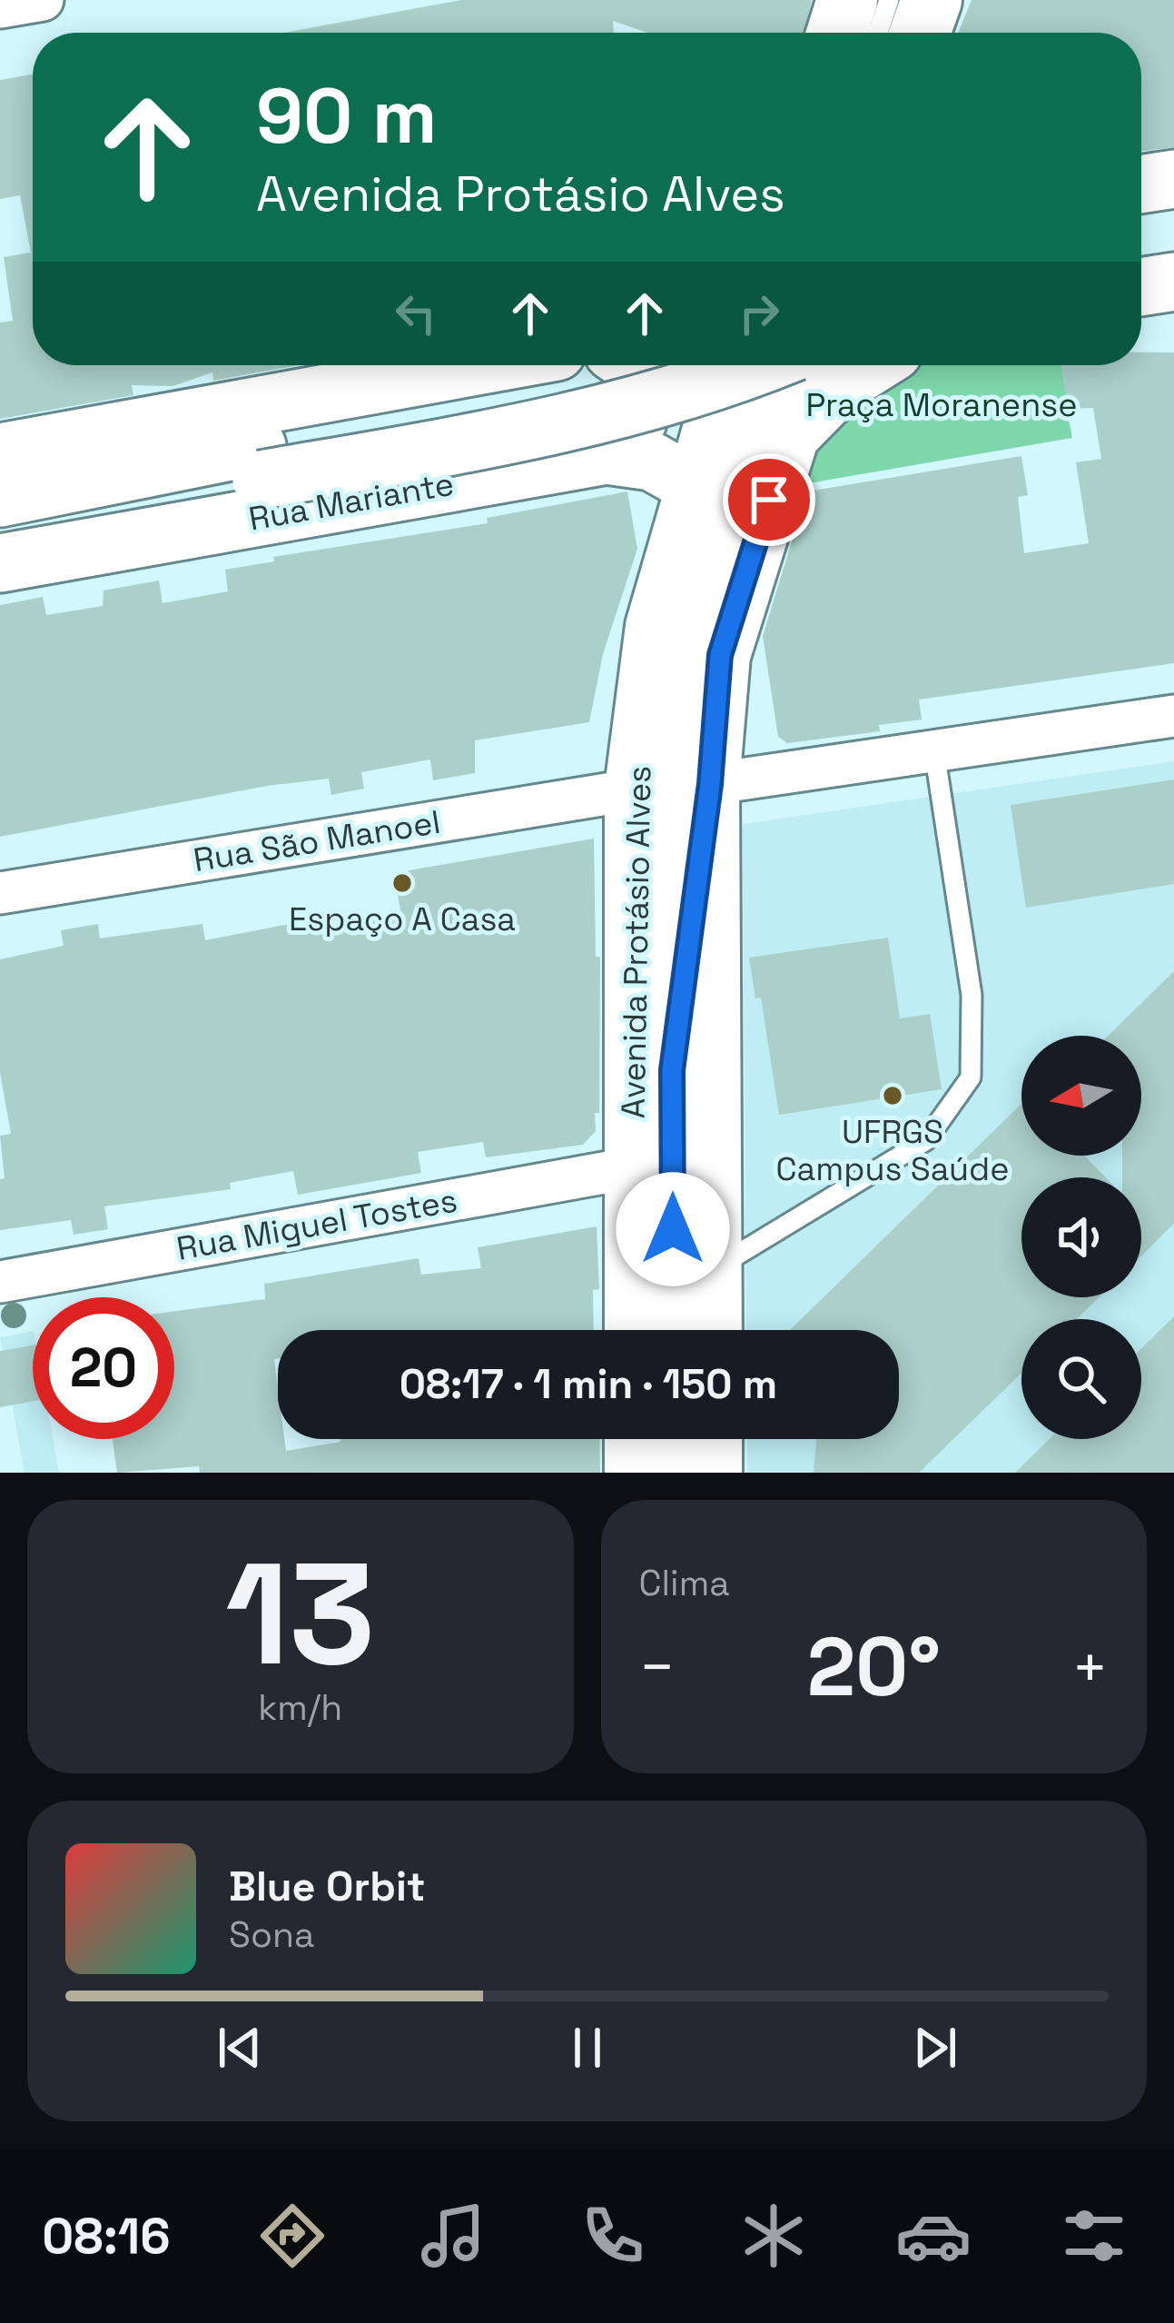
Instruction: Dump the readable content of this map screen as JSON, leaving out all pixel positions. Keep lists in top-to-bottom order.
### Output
{
  "streets": {
    "main road": ["Rua Mariante", "Avenida Protásio Alves"],
    "street": ["Rua São Manoel", "Rua Miguel Tostes"]
  },
  "crossings": [
    ["Rua Mariante", "Avenida Protásio Alves"],
    ["Rua São Manoel", "Avenida Protásio Alves"],
    ["Avenida Protásio Alves", "Rua Miguel Tostes"]
  ],
  "parks": ["Praça Moranense"],
  "places": ["Espaço A Casa", "UFRGS Campus Saúde"],
  "north": "left",
  "page": {
    "turn": ["90 m", "Avenida Protásio Alves"],
    "limit": "20",
    "trip": "08:17 · 1 min · 150 m",
    "tile": [
      ["13", "km/h"],
      "Clima"
    ],
    "heat": ["−", "20°", "+"],
    "song": ["Blue Orbit", "Sona"],
    "tabs": "08:16"
  }
}
